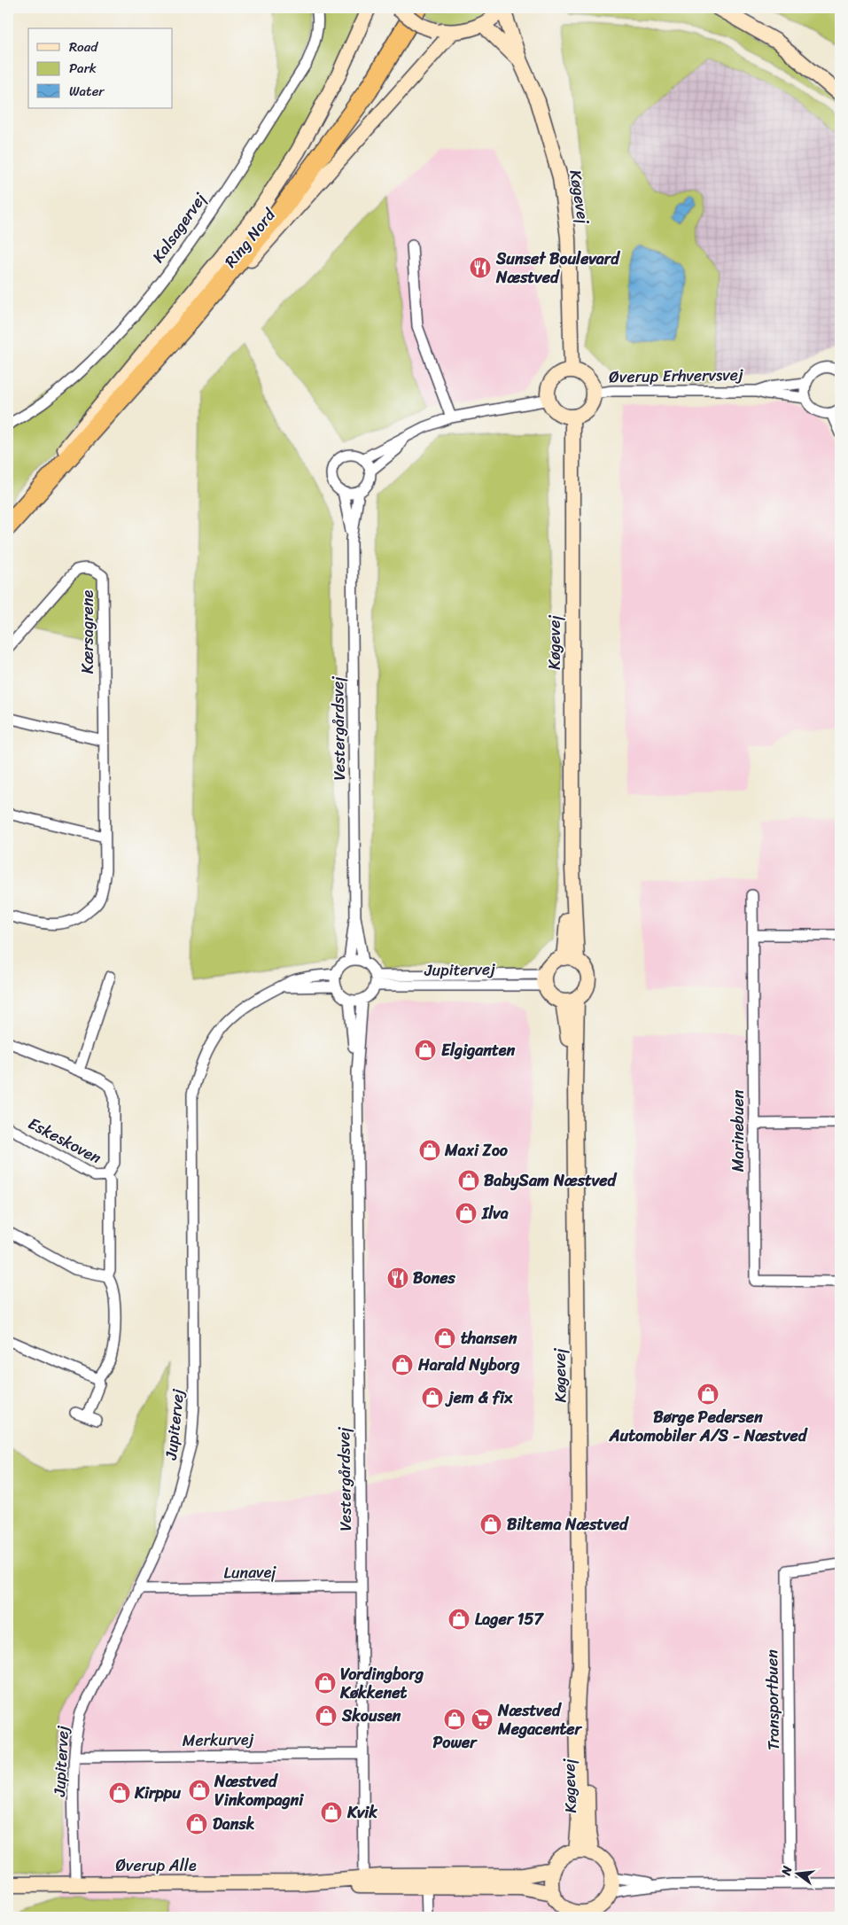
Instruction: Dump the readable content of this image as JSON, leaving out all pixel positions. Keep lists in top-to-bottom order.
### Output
{
  "streets": {
    "highway": ["Ring Nord"],
    "street": [
      "Køgevej",
      "Kalsagervej",
      "Øverup Erhvervsvej",
      "Kærsagrene",
      "Vestergårdsvej",
      "Jupitervej",
      "Marinebuen",
      "Eskeskoven",
      "Lunavej",
      "Transportbuen",
      "Merkurvej",
      "Øverup Alle"
    ]
  },
  "crossings": [
    ["Køgevej", "Øverup Erhvervsvej"],
    ["Køgevej", "Jupitervej"],
    ["Køgevej", "Øverup Alle"],
    ["Vestergårdsvej", "Jupitervej"],
    ["Vestergårdsvej", "Lunavej"],
    ["Vestergårdsvej", "Merkurvej"],
    ["Vestergårdsvej", "Øverup Alle"],
    ["Jupitervej", "Lunavej"],
    ["Jupitervej", "Merkurvej"],
    ["Jupitervej", "Øverup Alle"]
  ],
  "places": {
    "restaurant": ["Sunset Boulevard Næstved", "Bones"],
    "shop": [
      "Elgiganten",
      "Maxi Zoo",
      "BabySam Næstved",
      "Ilva",
      "thansen",
      "Harald Nyborg",
      "Børge Pedersen Automobiler A/S - Næstved",
      "jem & fix",
      "Biltema Næstved",
      "Lager 157",
      "Vordingborg Køkkenet",
      "Skousen",
      "Power",
      "Næstved Vinkompagni",
      "Kirppu",
      "Kvik",
      "Dansk"
    ],
    "supermarket": ["Næstved Megacenter"]
  },
  "legend": ["Road", "Park", "Water"],
  "north": "left"
}
